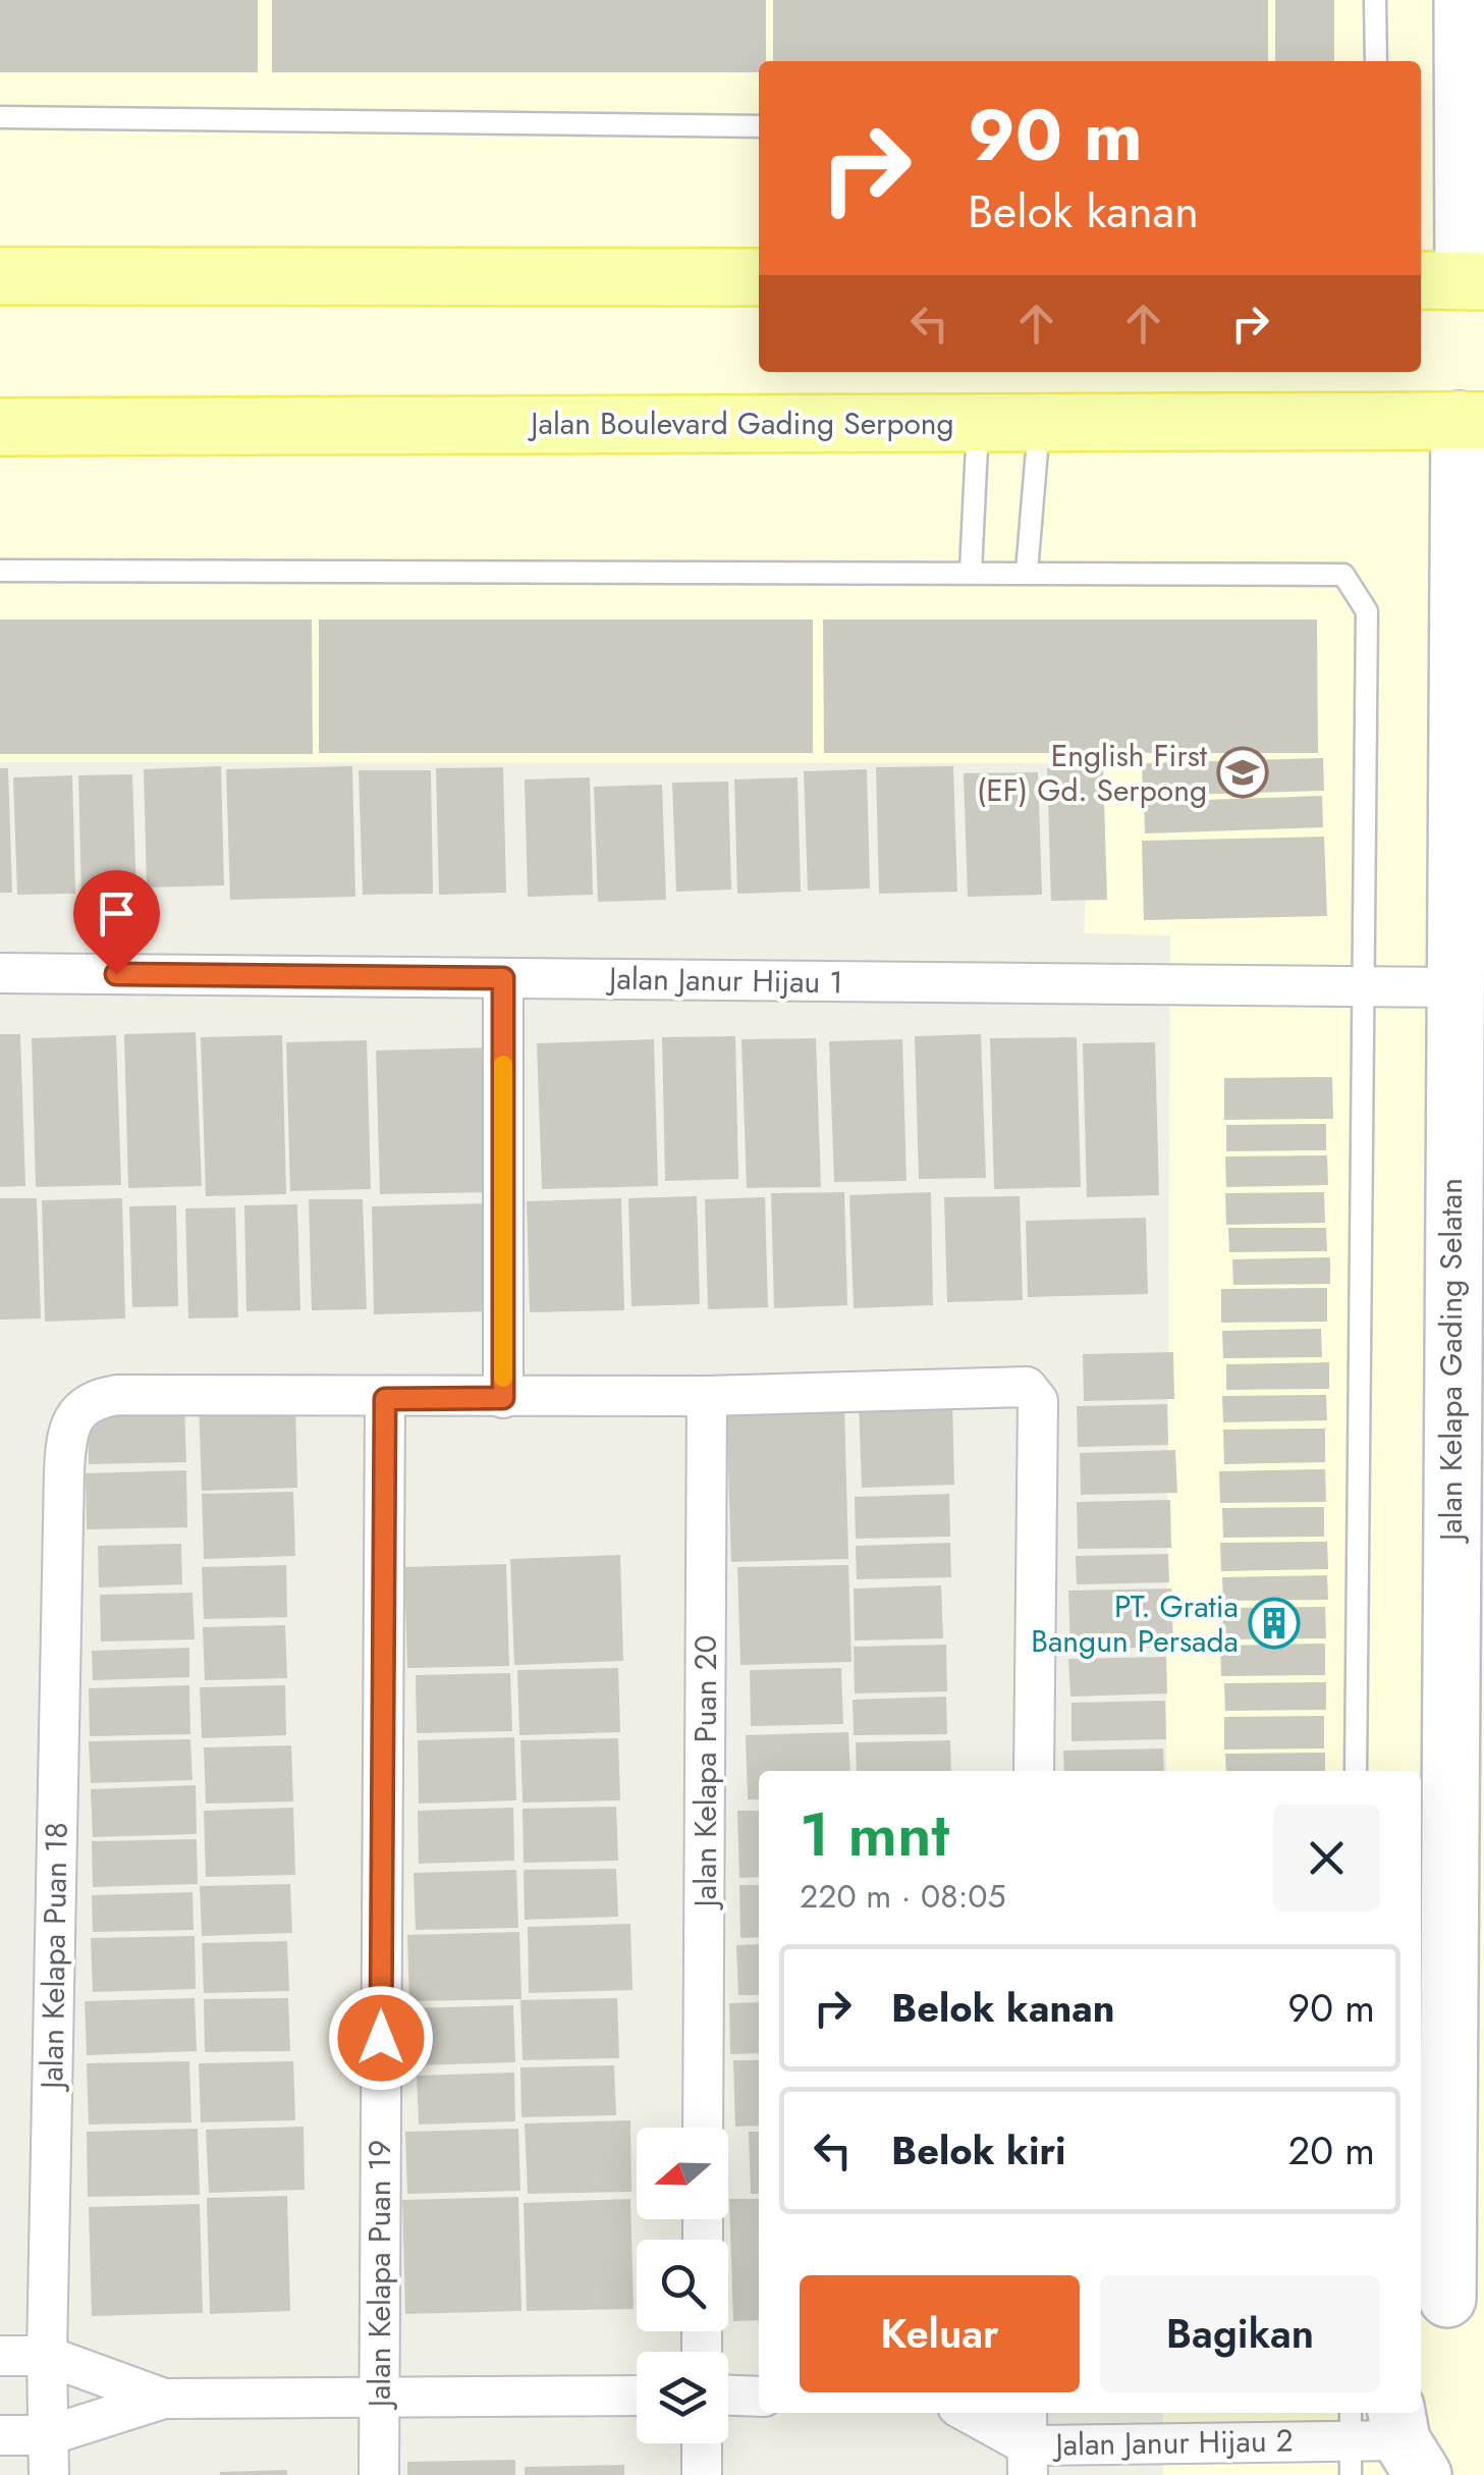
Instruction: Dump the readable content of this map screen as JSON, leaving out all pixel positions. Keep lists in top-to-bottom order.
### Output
{
  "streets": {
    "main road": ["Jalan Boulevard Gading Serpong"],
    "street": [
      "Jalan Janur Hijau 1",
      "Jalan Kelapa Gading Selatan",
      "Jalan Kelapa Puan 20",
      "Jalan Kelapa Puan 18",
      "Jalan Kelapa Puan 19",
      "Jalan Janur Hijau 2"
    ]
  },
  "crossings": [
    ["Jalan Boulevard Gading Serpong", "Jalan Kelapa Gading Selatan"],
    ["Jalan Janur Hijau 1", "Jalan Kelapa Gading Selatan"],
    ["Jalan Kelapa Puan 18", "Jalan Kelapa Puan 19"]
  ],
  "places": {
    "school or university": ["English First (EF) Gd. Serpong"],
    "building": ["PT. Gratia Bangun Persada"]
  },
  "north": "left",
  "page": {
    "turn": ["90 m", "Belok kanan"],
    "heading": ["1 mnt", "220 m · 08:05"],
    "list": [
      {
        "name": "Belok kanan",
        "value": "90 m"
      },
      {
        "name": "Belok kiri",
        "value": "20 m"
      }
    ],
    "buttons": ["Keluar", "Bagikan"]
  }
}
